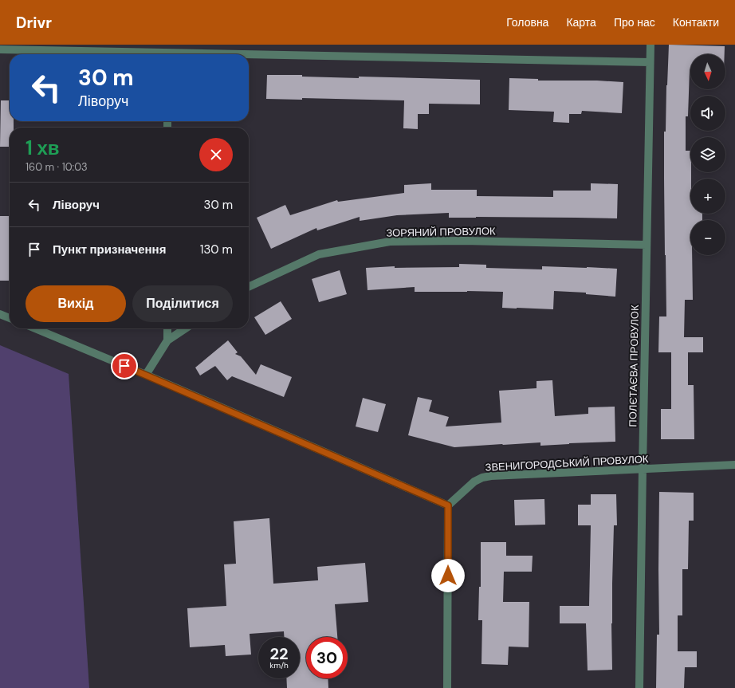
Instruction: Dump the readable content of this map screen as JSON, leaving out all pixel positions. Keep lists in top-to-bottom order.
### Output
{
  "streets": {
    "street": ["ЗОРЯНИЙ ПРОВУЛОК", "ПОЛЄТАЄВА ПРОВУЛОК", "ЗВЕНИГОРОДСЬКИЙ ПРОВУЛОК"]
  },
  "crossings": [
    ["ЗОРЯНИЙ ПРОВУЛОК", "ПОЛЄТАЄВА ПРОВУЛОК"],
    ["ПОЛЄТАЄВА ПРОВУЛОК", "ЗВЕНИГОРОДСЬКИЙ ПРОВУЛОК"]
  ],
  "north": "bottom",
  "page": {
    "header": "Drivr",
    "nav": [
      "Головна",
      "Карта",
      "Про нас",
      "Контакти"
    ],
    "map_buttons": ["+", "−"],
    "turn": ["30 m", "Ліворуч"],
    "heading": ["1 хв", "160 m · 10:03"],
    "list": [
      {
        "name": "Ліворуч",
        "value": "30 m"
      },
      {
        "name": "Пункт призначення",
        "value": "130 m"
      }
    ],
    "buttons": ["Вихід", "Поділитися"],
    "speed": "22 km/h",
    "limit": "30"
  }
}
